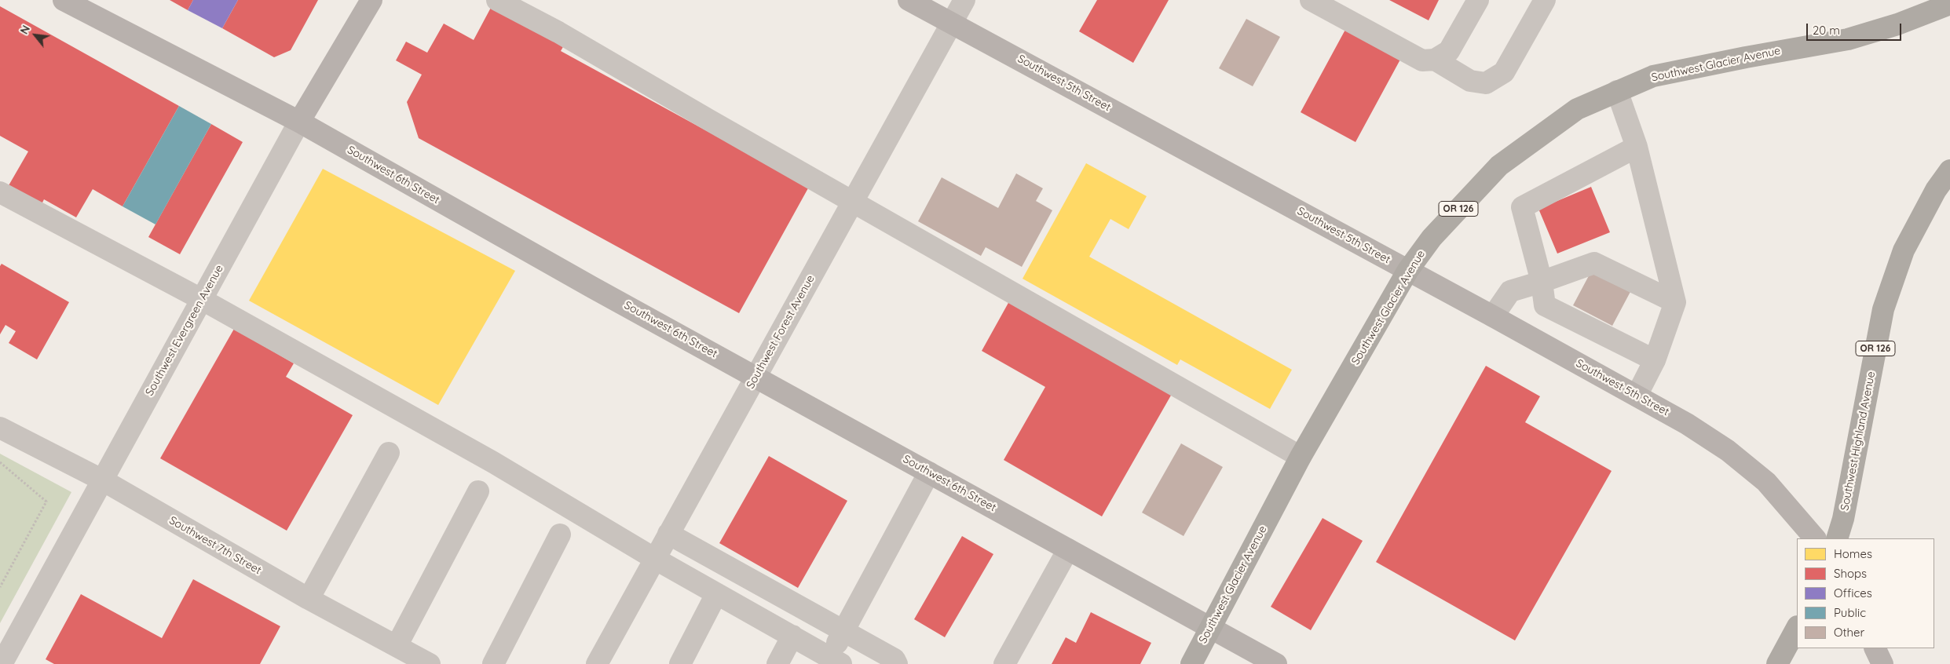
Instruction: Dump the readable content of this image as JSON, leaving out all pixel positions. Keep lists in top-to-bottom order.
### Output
{
  "streets": {
    "highway": ["Southwest Glacier Avenue", "OR 126", "Southwest Highland Avenue"],
    "main road": ["Southwest 5th Street", "Southwest 6th Street", "Southwest Evergreen Avenue"],
    "street": ["Southwest Forest Avenue", "Southwest 7th Street"]
  },
  "crossings": [
    ["Southwest Glacier Avenue", "Southwest 5th Street"],
    ["Southwest Glacier Avenue", "Southwest 6th Street"],
    ["Southwest Glacier Avenue", "OR 126"],
    ["Southwest 5th Street", "Southwest Forest Avenue"],
    ["Southwest 6th Street", "Southwest Evergreen Avenue"],
    ["Southwest 6th Street", "Southwest Forest Avenue"],
    ["Southwest Evergreen Avenue", "Southwest 7th Street"]
  ],
  "legend": [
    "Homes",
    "Shops",
    "Offices",
    "Public",
    "Other"
  ],
  "scale_bar": "20 m",
  "north": "top left"
}
